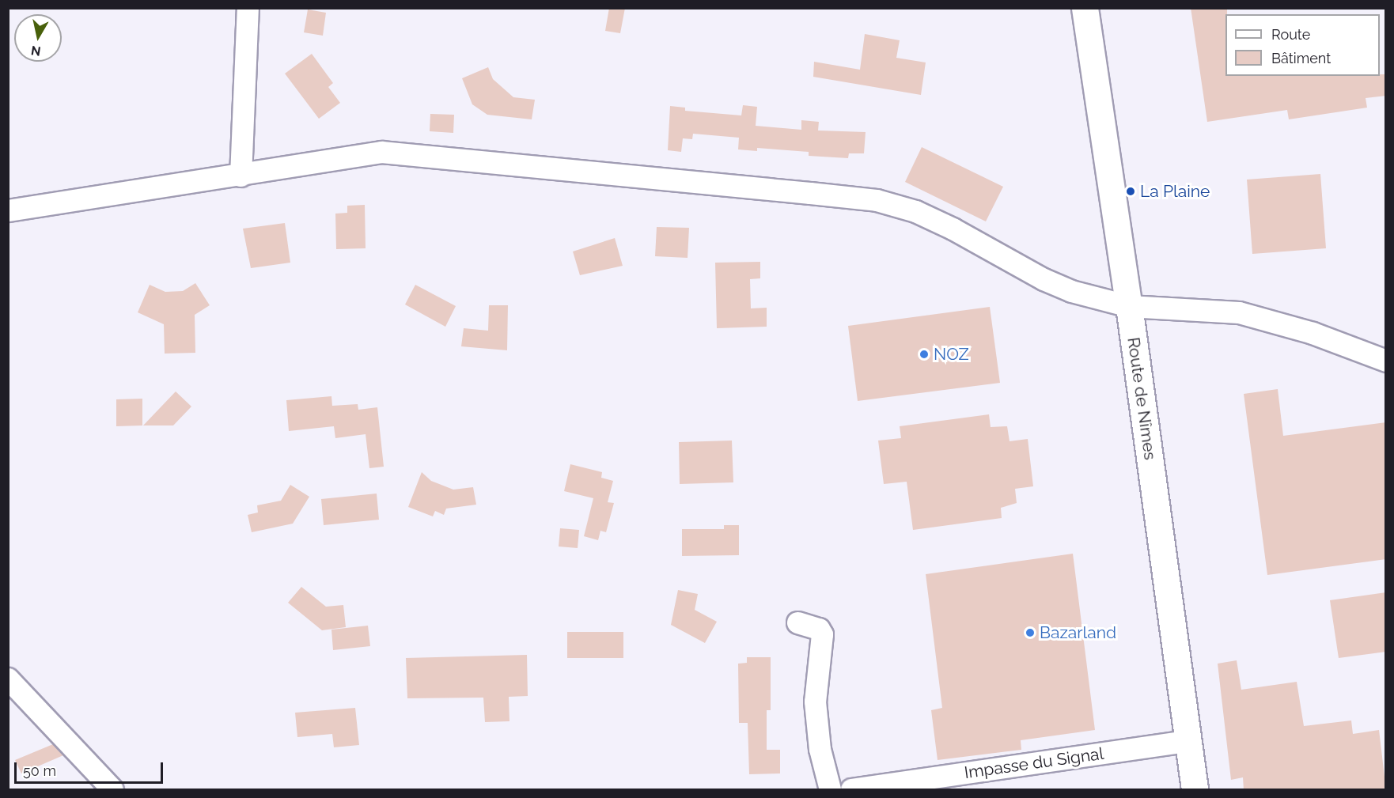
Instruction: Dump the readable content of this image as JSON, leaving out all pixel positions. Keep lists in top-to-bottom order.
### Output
{
  "streets": {
    "main road": ["Route de Nîmes"],
    "street": ["Impasse du Signal"]
  },
  "crossings": [
    ["Route de Nîmes", "Impasse du Signal"]
  ],
  "places": ["La Plaine", "NOZ", "Bazarland"],
  "legend": ["Route", "Bâtiment"],
  "scale_bar": "50 m",
  "north": "bottom"
}
